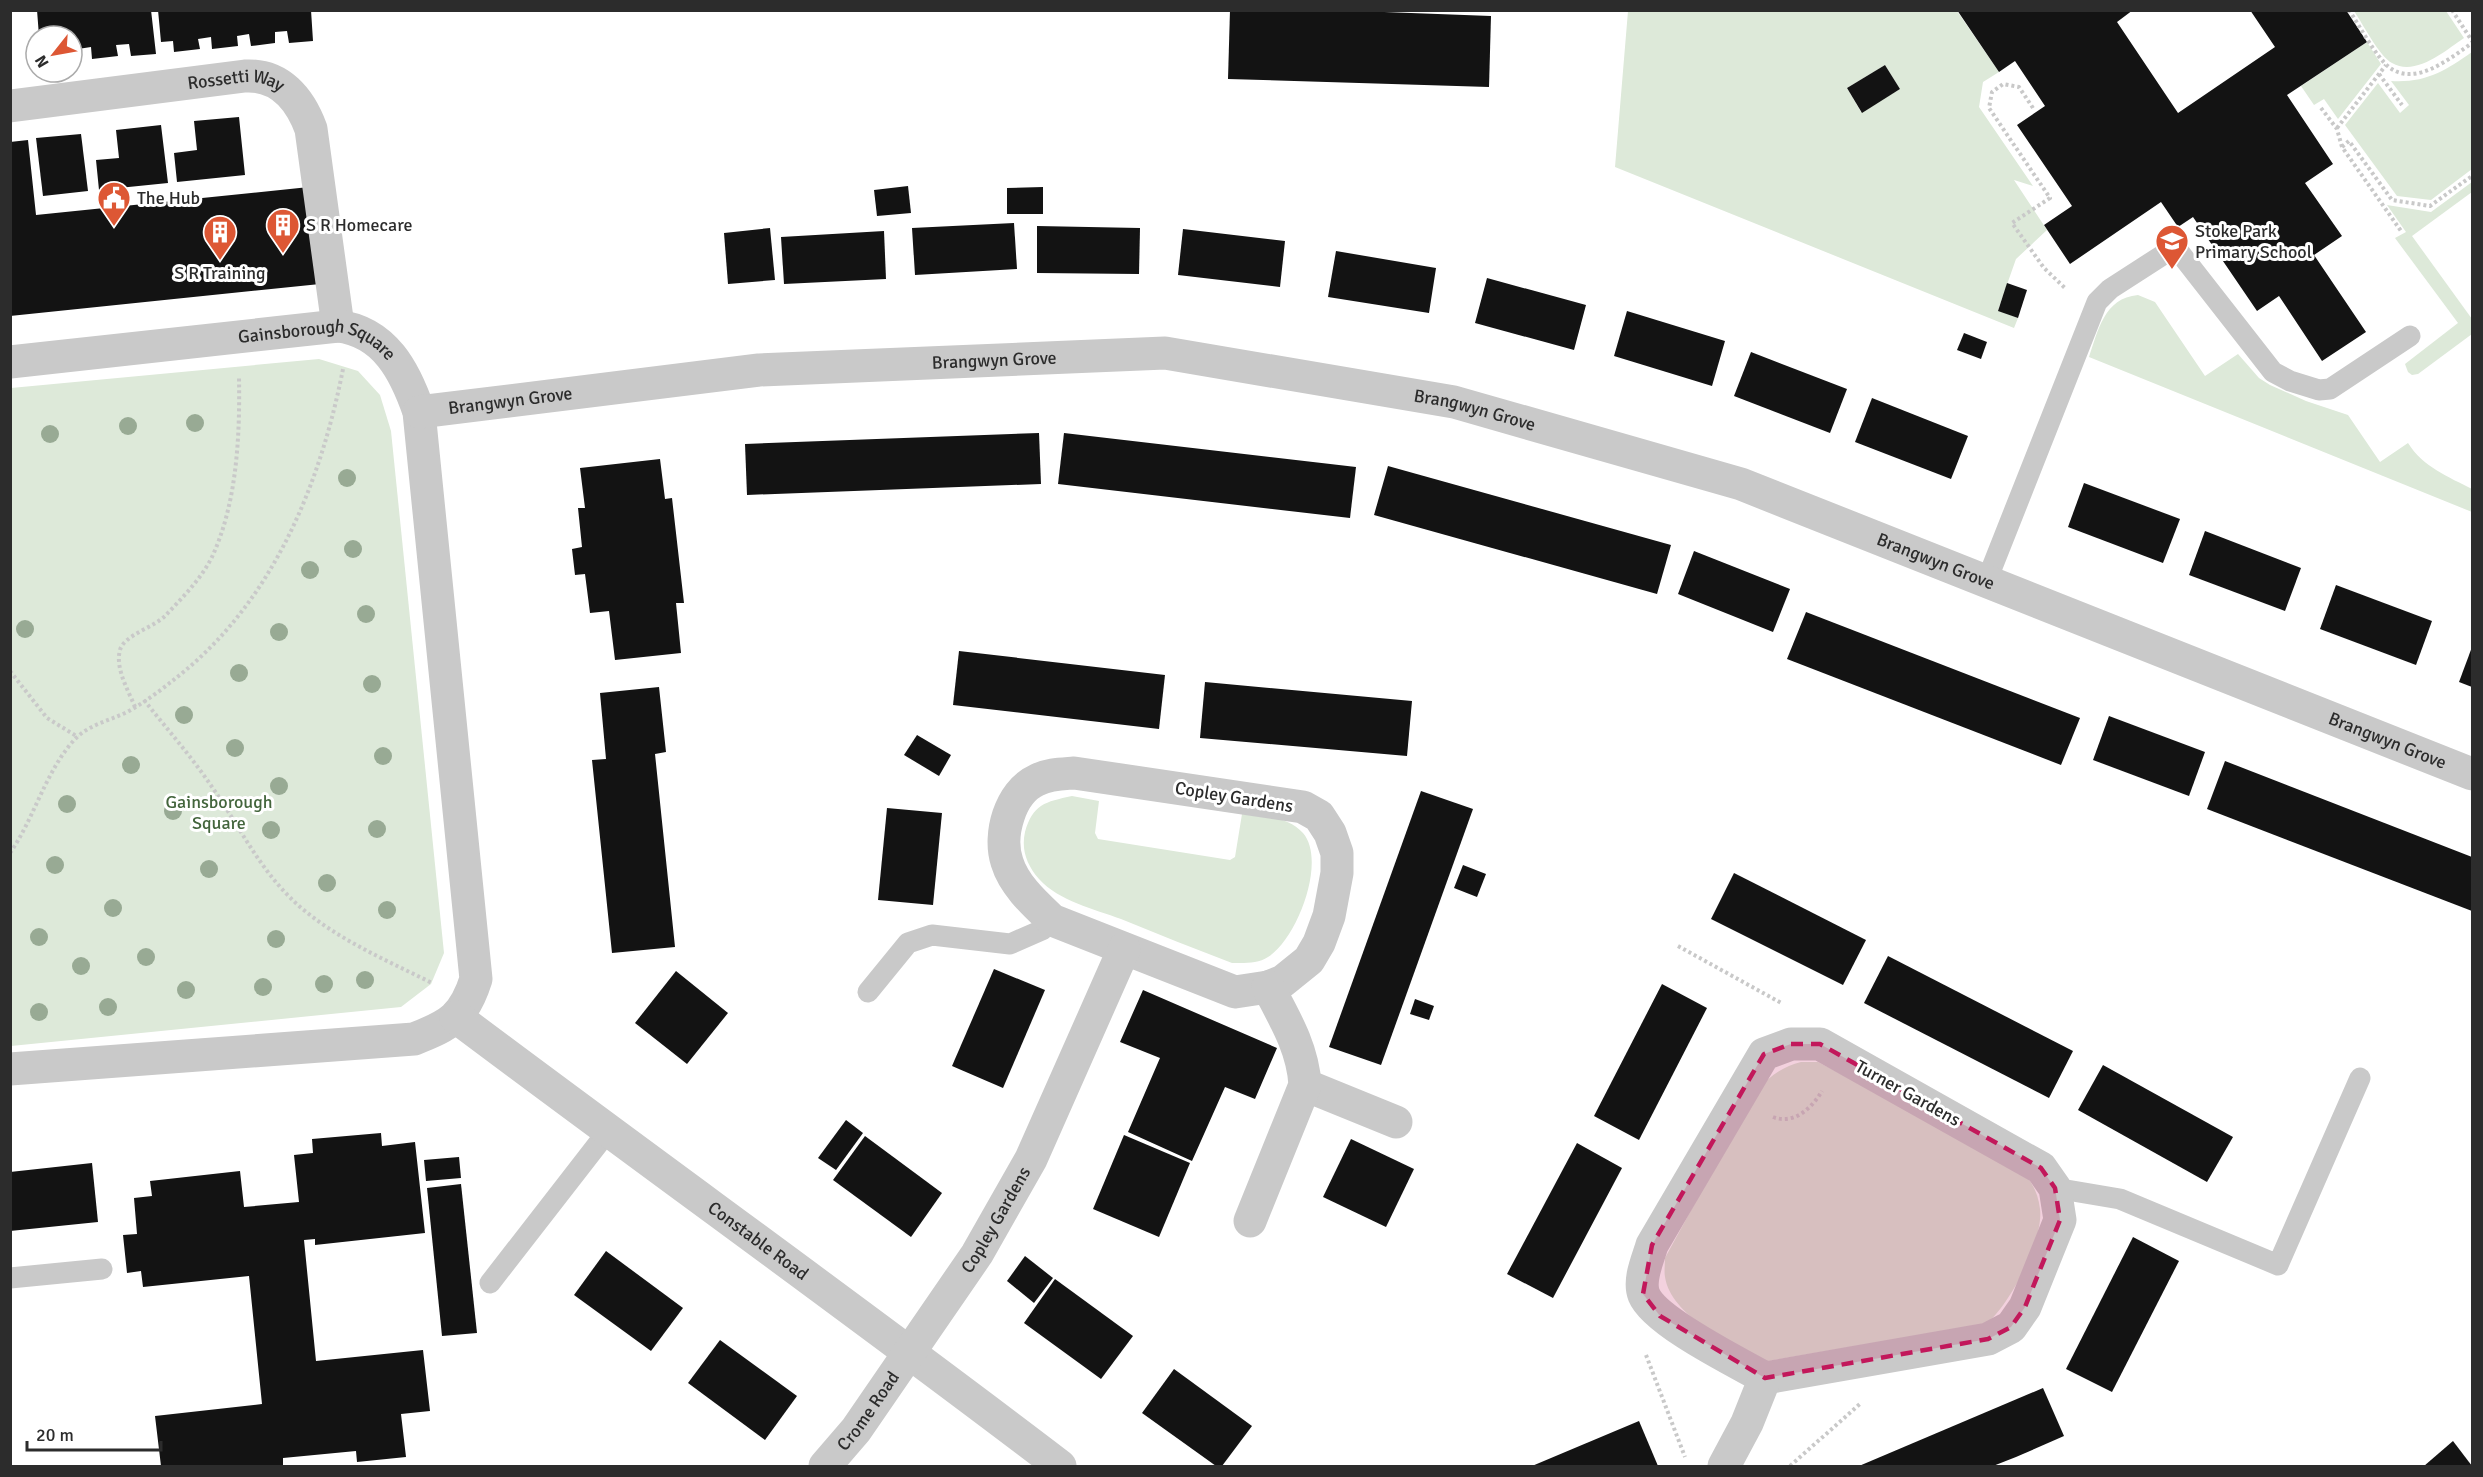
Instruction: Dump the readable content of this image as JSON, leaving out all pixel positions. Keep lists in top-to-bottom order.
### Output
{
  "streets": {
    "street": [
      "Rossetti Way",
      "Gainsborough Square",
      "Brangwyn Grove",
      "Copley Gardens",
      "Turner Gardens",
      "Constable Road",
      "Crome Road"
    ]
  },
  "crossings": [
    ["Rossetti Way", "Gainsborough Square"],
    ["Gainsborough Square", "Brangwyn Grove"],
    ["Gainsborough Square", "Constable Road"],
    ["Copley Gardens", "Constable Road"],
    ["Copley Gardens", "Crome Road"],
    ["Constable Road", "Crome Road"]
  ],
  "parks": ["Gainsborough Square"],
  "places": {
    "public building": ["The Hub"],
    "building": ["S R Homecare", "S R Training"],
    "school or university": ["Stoke Park Primary School"]
  },
  "scale_bar": "20 m",
  "north": "bottom left"
}
